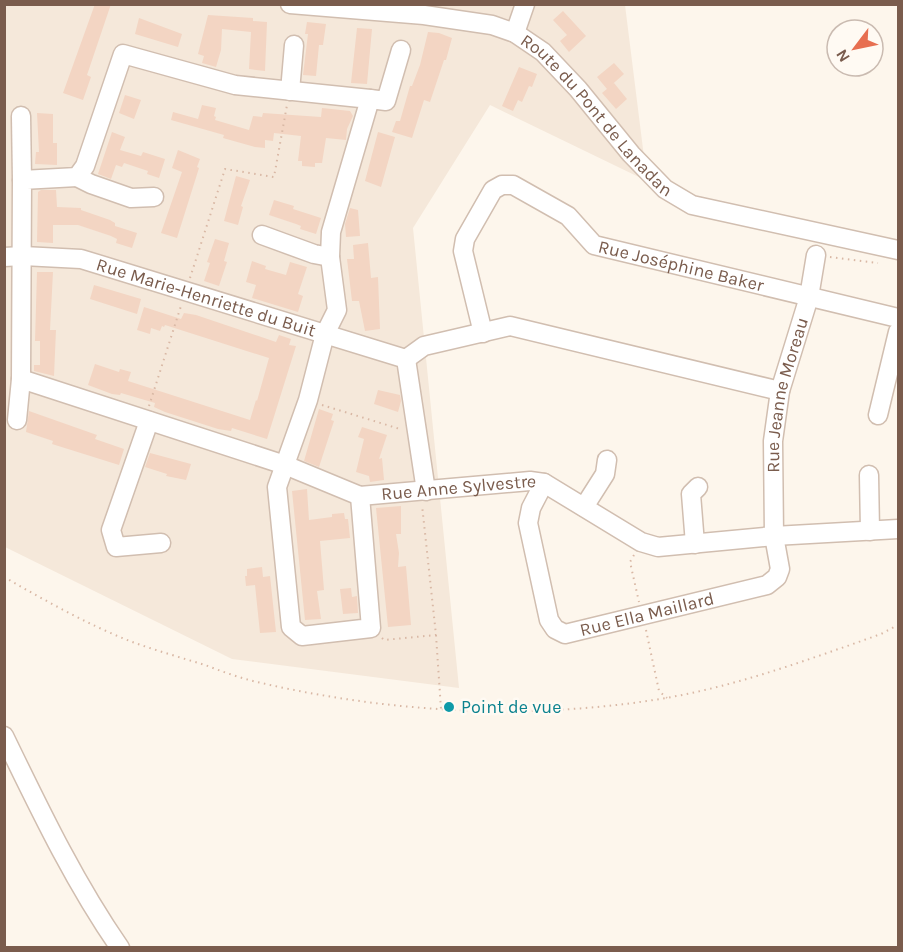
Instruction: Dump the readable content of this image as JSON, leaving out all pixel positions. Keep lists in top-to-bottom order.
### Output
{
  "streets": {
    "street": [
      "Route du Pont de Lanadan",
      "Rue Joséphine Baker",
      "Rue Marie-Henriette du Buit",
      "Rue Jeanne Moreau",
      "Rue Anne Sylvestre",
      "Rue Ella Maillard"
    ]
  },
  "crossings": [
    ["Rue Joséphine Baker", "Rue Jeanne Moreau"],
    ["Rue Jeanne Moreau", "Rue Anne Sylvestre"],
    ["Rue Jeanne Moreau", "Rue Ella Maillard"],
    ["Rue Anne Sylvestre", "Rue Ella Maillard"]
  ],
  "places": ["Point de vue"],
  "north": "bottom left"
}
